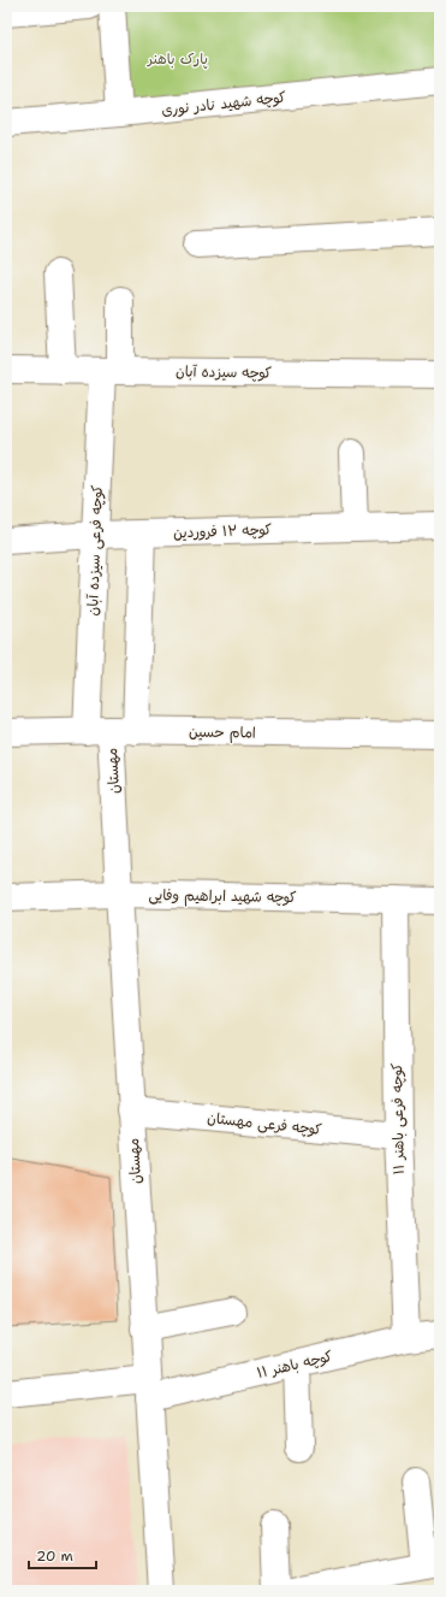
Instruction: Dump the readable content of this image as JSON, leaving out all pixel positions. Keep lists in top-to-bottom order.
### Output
{
  "streets": {
    "street": [
      "کوچه شهید نادر نوری",
      "کوچه سیزده آبان",
      "کوچه ۱۲ فروردین",
      "کوچه فرعی سیزده آبان",
      "امام حسین",
      "مهستان",
      "کوچه شهید ابراهیم وفایی",
      "کوچه فرعی باهنر ۱۱",
      "کوچه فرعی مهستان",
      "کوچه باهنر ۱۱"
    ]
  },
  "crossings": [
    ["کوچه سیزده آبان", "کوچه فرعی سیزده آبان"],
    ["کوچه ۱۲ فروردین", "کوچه فرعی سیزده آبان"],
    ["کوچه فرعی سیزده آبان", "امام حسین"],
    ["کوچه فرعی سیزده آبان", "مهستان"],
    ["امام حسین", "مهستان"],
    ["مهستان", "کوچه شهید ابراهیم وفایی"],
    ["مهستان", "کوچه فرعی مهستان"],
    ["مهستان", "کوچه باهنر ۱۱"],
    ["کوچه شهید ابراهیم وفایی", "کوچه فرعی باهنر ۱۱"],
    ["کوچه فرعی باهنر ۱۱", "کوچه فرعی مهستان"],
    ["کوچه فرعی باهنر ۱۱", "کوچه باهنر ۱۱"]
  ],
  "parks": ["پارک باهنر"],
  "scale_bar": "20 m"
}
